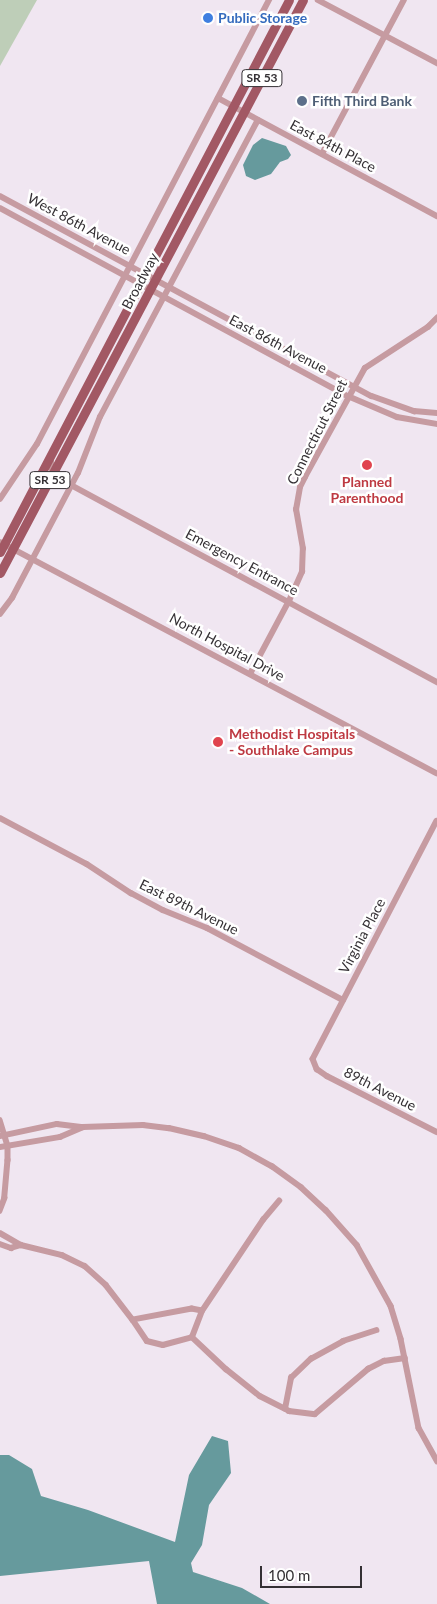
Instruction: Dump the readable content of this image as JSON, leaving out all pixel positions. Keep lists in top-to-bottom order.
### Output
{
  "streets": {
    "main road": ["SR 53", "Broadway"],
    "street": [
      "East 84th Place",
      "West 86th Avenue",
      "East 86th Avenue",
      "Connecticut Street",
      "Emergency Entrance",
      "North Hospital Drive",
      "East 89th Avenue",
      "Virginia Place",
      "89th Avenue"
    ]
  },
  "crossings": [
    ["East 84th Place", "Broadway"],
    ["West 86th Avenue", "Broadway"],
    ["West 86th Avenue", "East 86th Avenue"],
    ["Broadway", "East 86th Avenue"],
    ["Broadway", "Emergency Entrance"],
    ["Broadway", "North Hospital Drive"],
    ["East 86th Avenue", "Connecticut Street"],
    ["Connecticut Street", "Emergency Entrance"],
    ["Connecticut Street", "North Hospital Drive"],
    ["East 89th Avenue", "Virginia Place"],
    ["Virginia Place", "89th Avenue"]
  ],
  "places": [
    "Public Storage",
    "Fifth Third Bank",
    "Planned Parenthood",
    "Methodist Hospitals - Southlake Campus"
  ],
  "scale_bar": "100 m"
}
